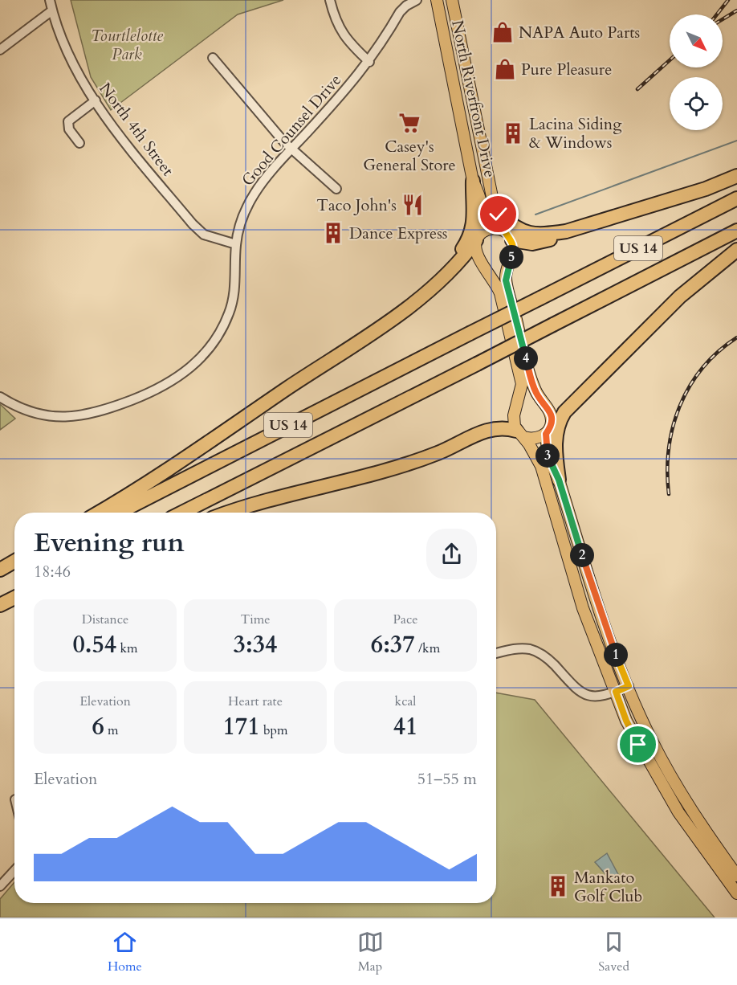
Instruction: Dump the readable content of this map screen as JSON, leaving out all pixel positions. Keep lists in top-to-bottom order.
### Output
{
  "streets": {
    "highway": ["US 14"],
    "main road": ["North Riverfront Drive"],
    "street": ["North 4th Street", "Good Counsel Drive"]
  },
  "crossings": [
    ["North 4th Street", "Good Counsel Drive"]
  ],
  "parks": ["Tourtlelotte Park"],
  "places": {
    "shop": ["NAPA Auto Parts", "Pure Pleasure"],
    "supermarket": ["Casey's General Store"],
    "building": ["Lacina Siding & Windows", "Dance Express", "Mankato Golf Club"],
    "restaurant": ["Taco John's"]
  },
  "north": "bottom right",
  "page": {
    "pins": [
      "5",
      "4",
      "3",
      "2",
      "1"
    ],
    "heading": ["Evening run", "18:46"],
    "stats": [
      ["Distance", "0.54 km"],
      ["Time", "3:34"],
      ["Pace", "6:37 /km"],
      ["Elevation", "6 m"],
      ["Heart rate", "171 bpm"],
      ["kcal", "41"]
    ],
    "chart": ["Elevation", "51–55 m"],
    "tabs": ["Home", "Map", "Saved"]
  }
}
